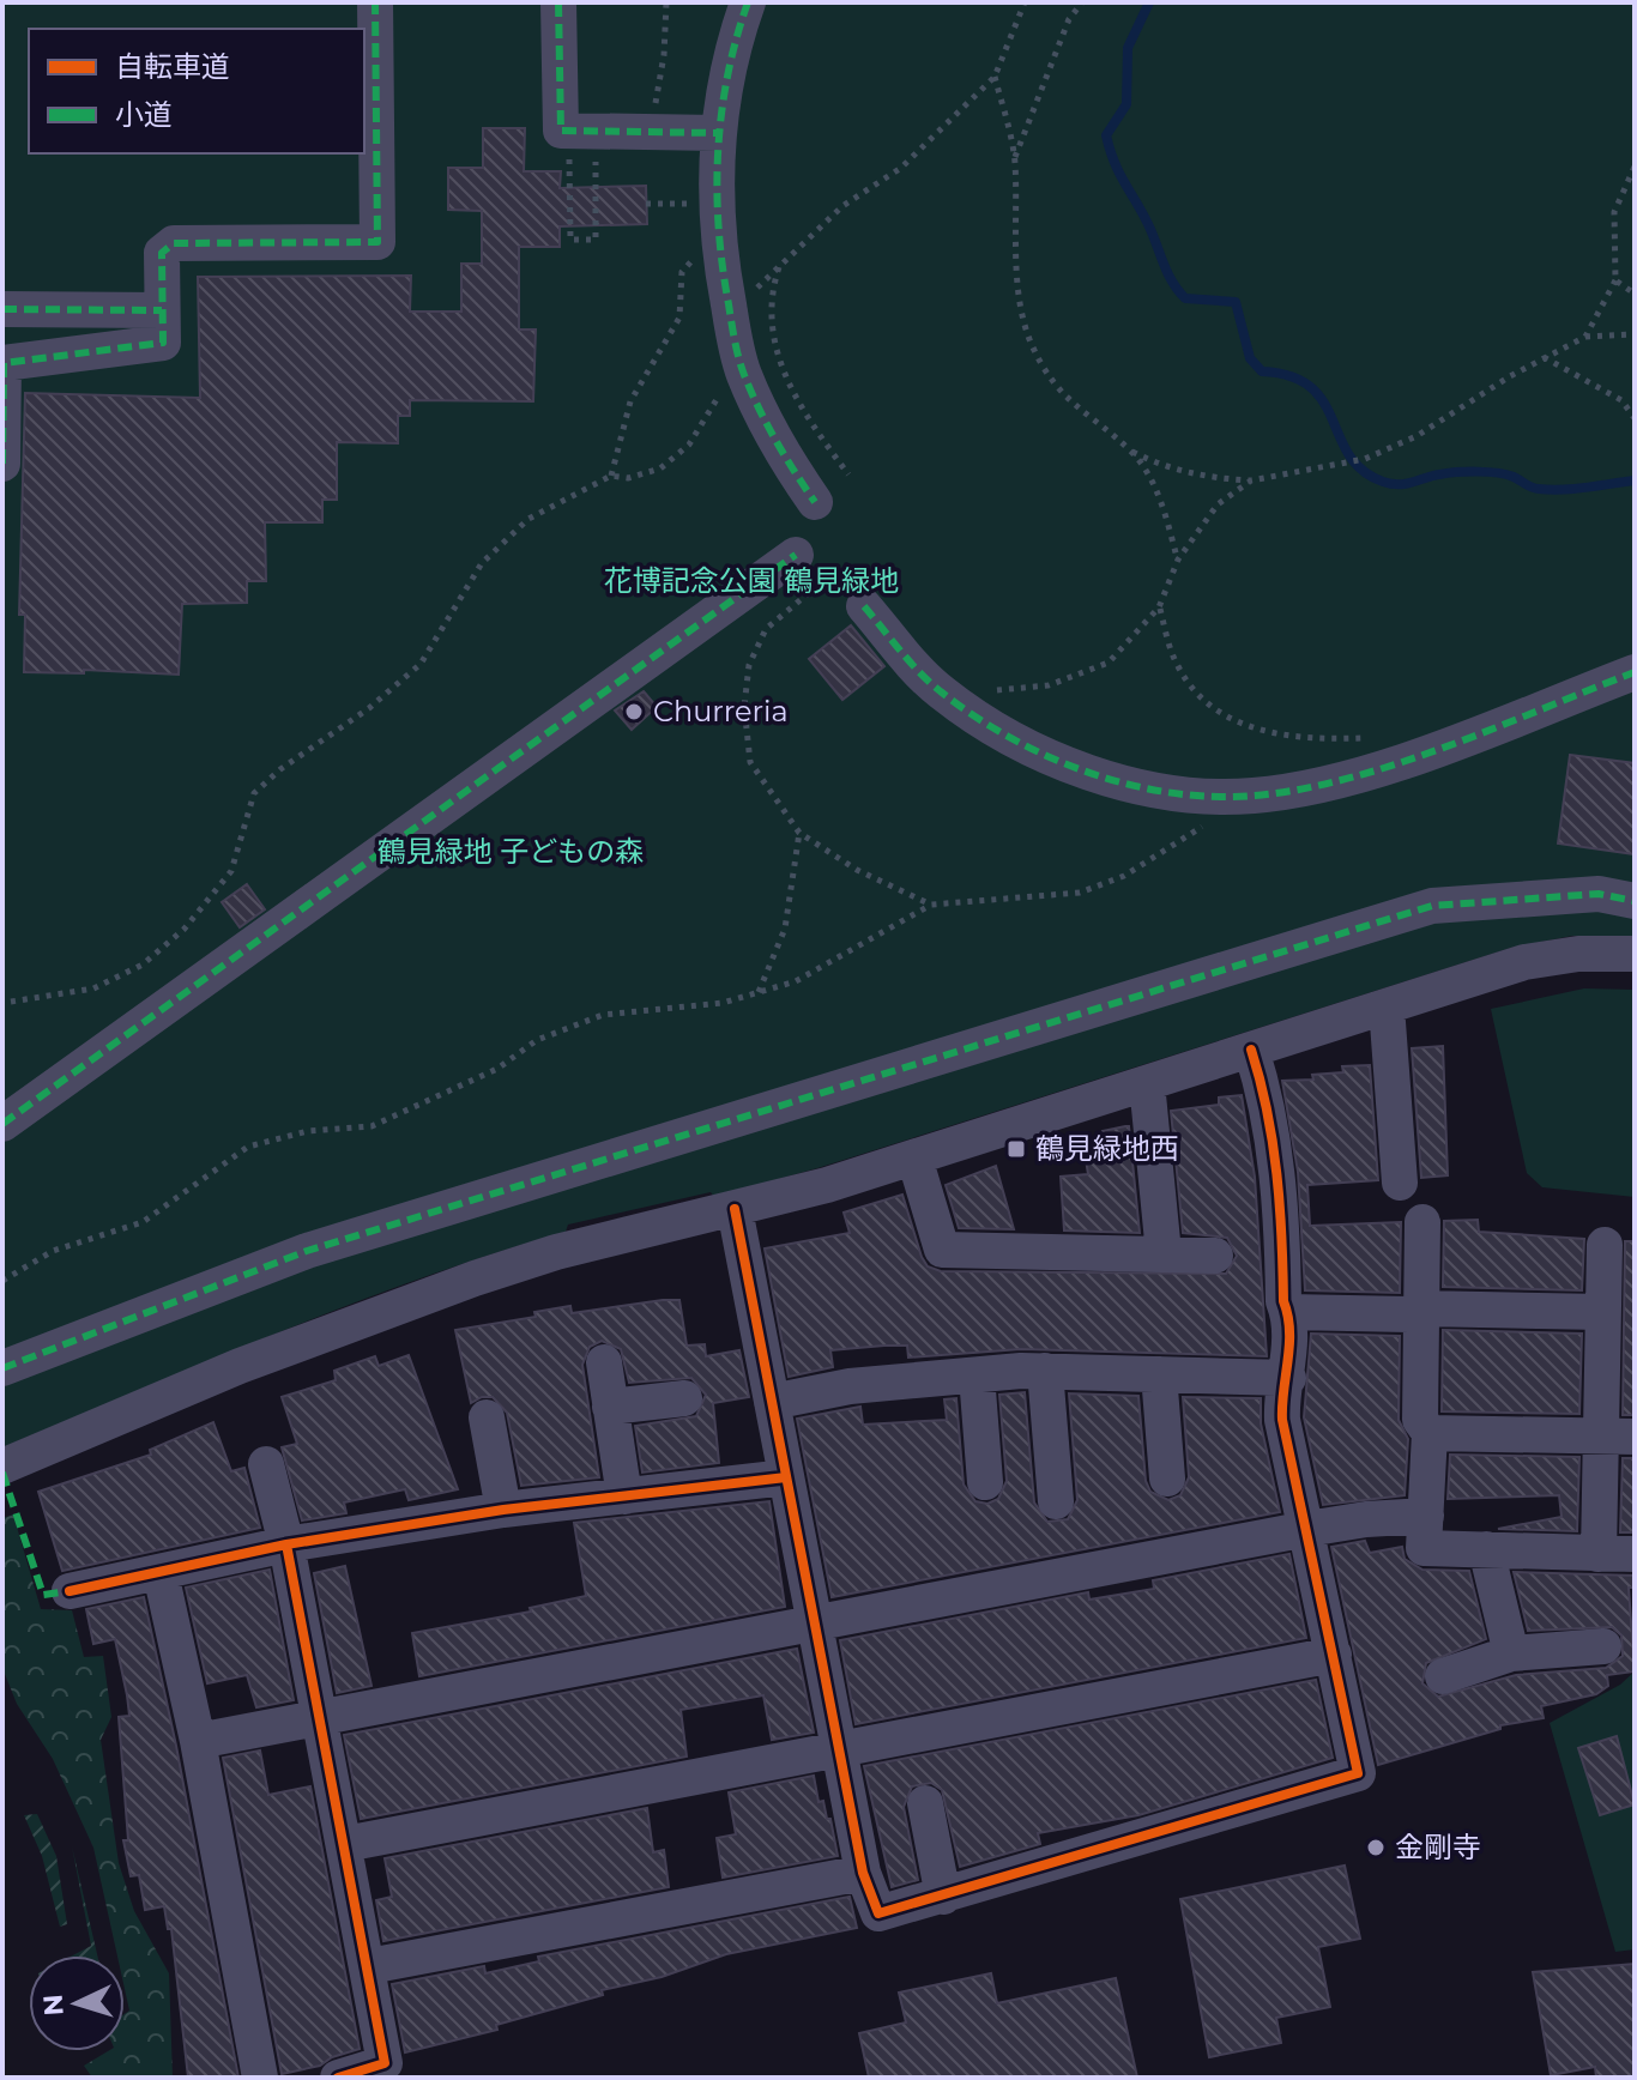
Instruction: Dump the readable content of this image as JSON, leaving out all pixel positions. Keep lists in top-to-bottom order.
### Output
{
  "parks": ["花博記念公園 鶴見緑地", "鶴見緑地 子どもの森"],
  "places": {
    "other": ["Churreria", "金剛寺"],
    "transit": ["鶴見緑地西"]
  },
  "legend": ["自転車道", "小道"],
  "north": "left"
}
